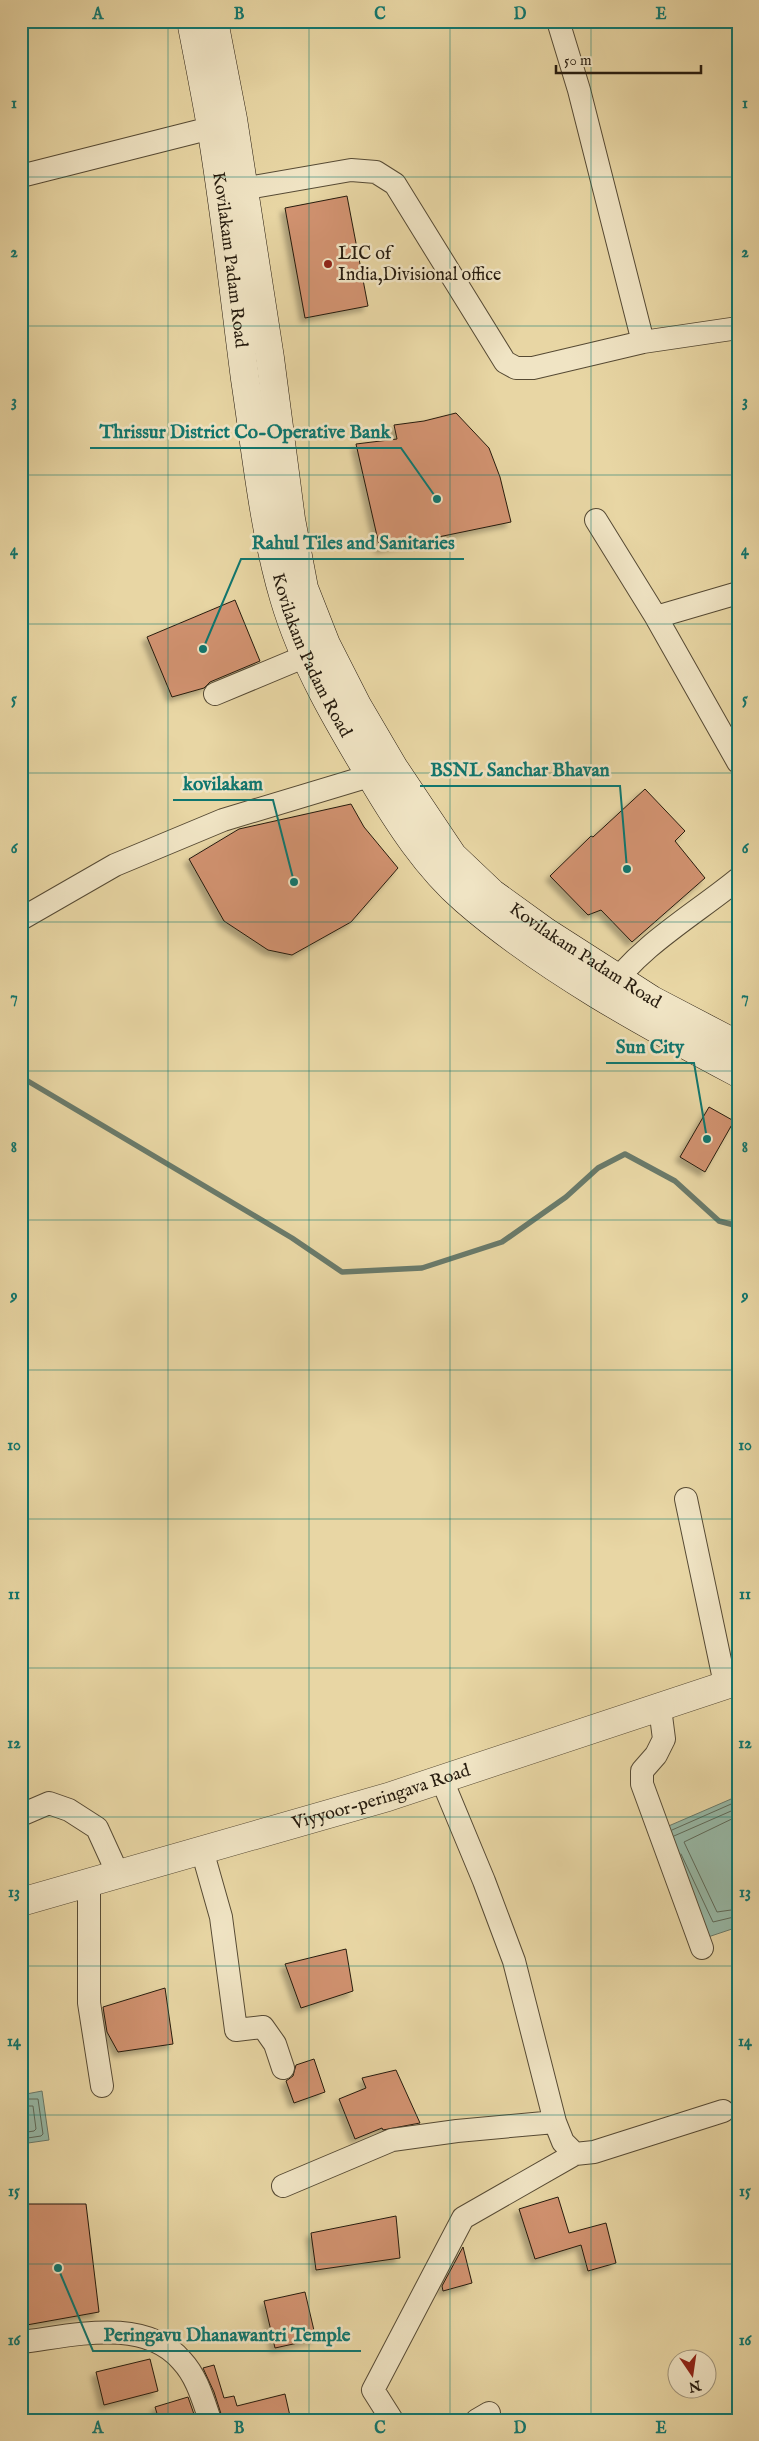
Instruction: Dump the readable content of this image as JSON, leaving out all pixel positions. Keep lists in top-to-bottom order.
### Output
{
  "streets": {
    "main road": ["Kovilakam Padam Road", "Viyyoor-peringava Road"]
  },
  "places": [
    "LIC of India,Divisional office",
    "Thrissur District Co-Operative Bank",
    "Rahul Tiles and Sanitaries",
    "BSNL Sanchar Bhavan",
    "kovilakam",
    "Sun City",
    "Peringavu Dhanawantri Temple"
  ],
  "scale_bar": "50 m",
  "north": "bottom",
  "grid": {
    "columns": [
      "A",
      "B",
      "C",
      "D",
      "E"
    ],
    "rows": [
      "1",
      "2",
      "3",
      "4",
      "5",
      "6",
      "7",
      "8",
      "9",
      "10",
      "11",
      "12",
      "13",
      "14",
      "15",
      "16"
    ]
  }
}
